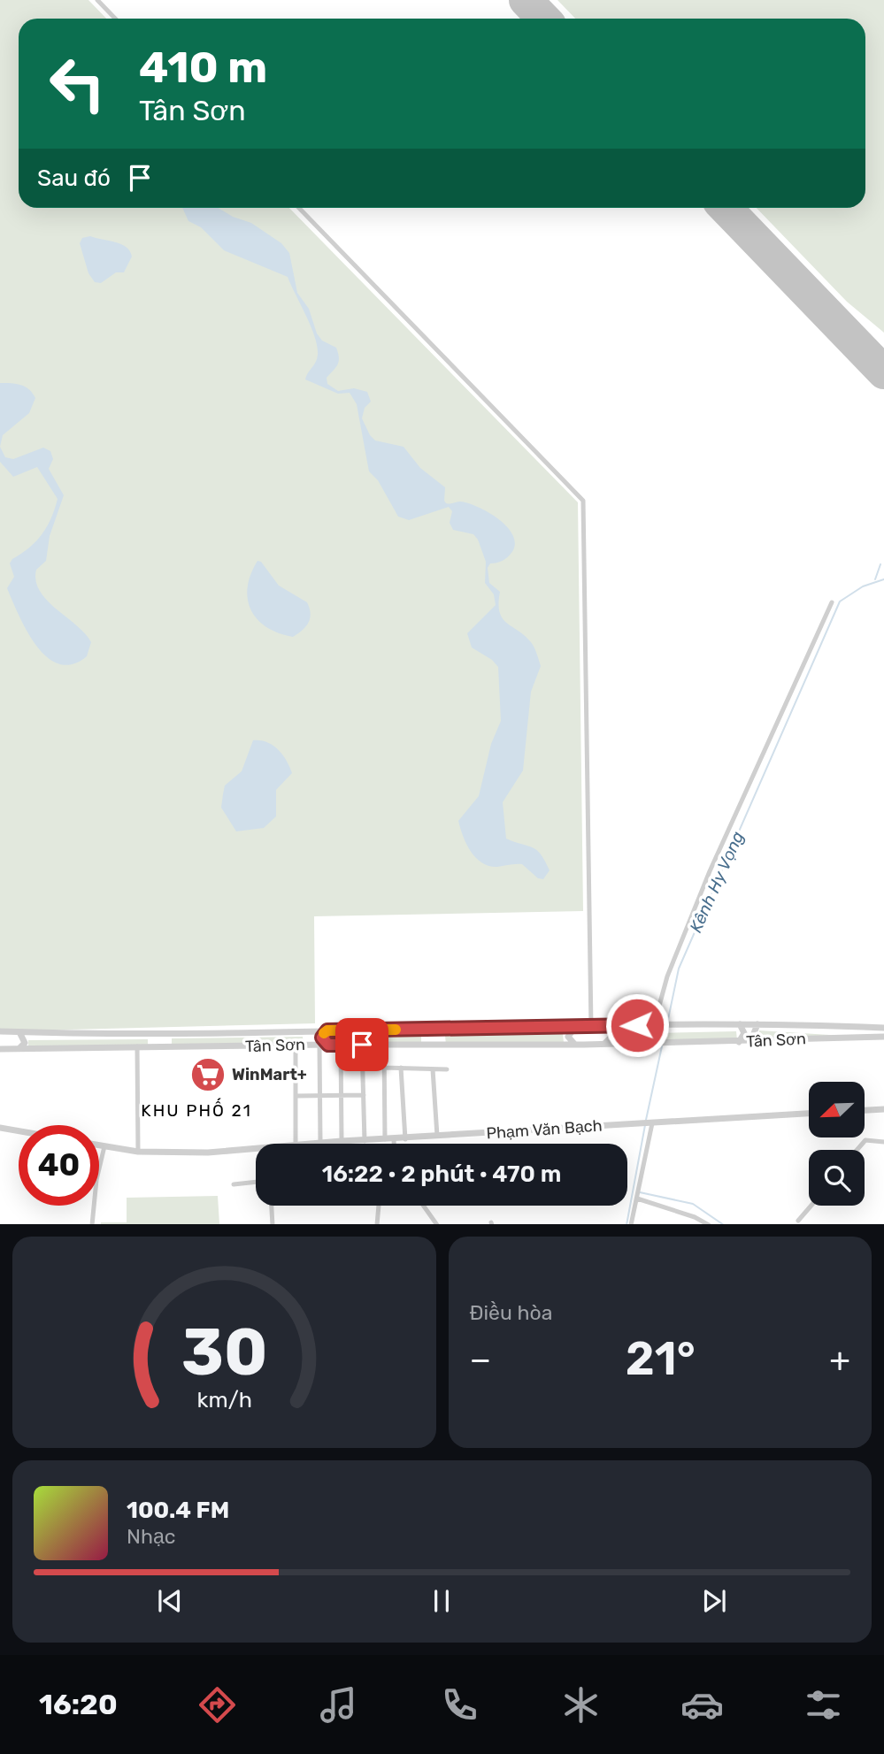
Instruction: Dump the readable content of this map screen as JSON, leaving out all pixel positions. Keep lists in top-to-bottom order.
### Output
{
  "streets": {
    "street": ["Tân Sơn", "Phạm Văn Bạch"]
  },
  "districts": ["KHU PHỐ 21"],
  "water": ["Kênh Hy Vọng"],
  "places": {
    "supermarket": ["WinMart+"]
  },
  "north": "bottom left",
  "page": {
    "turn": ["410 m", "Tân Sơn"],
    "then": "Sau đó",
    "limit": "40",
    "trip": "16:22 · 2 phút · 470 m",
    "tile": "Điều hòa",
    "heat": ["−", "21°", "+"],
    "song": ["100.4 FM", "Nhạc"],
    "tabs": "16:20",
    "gauge": ["30", "km/h"]
  }
}
